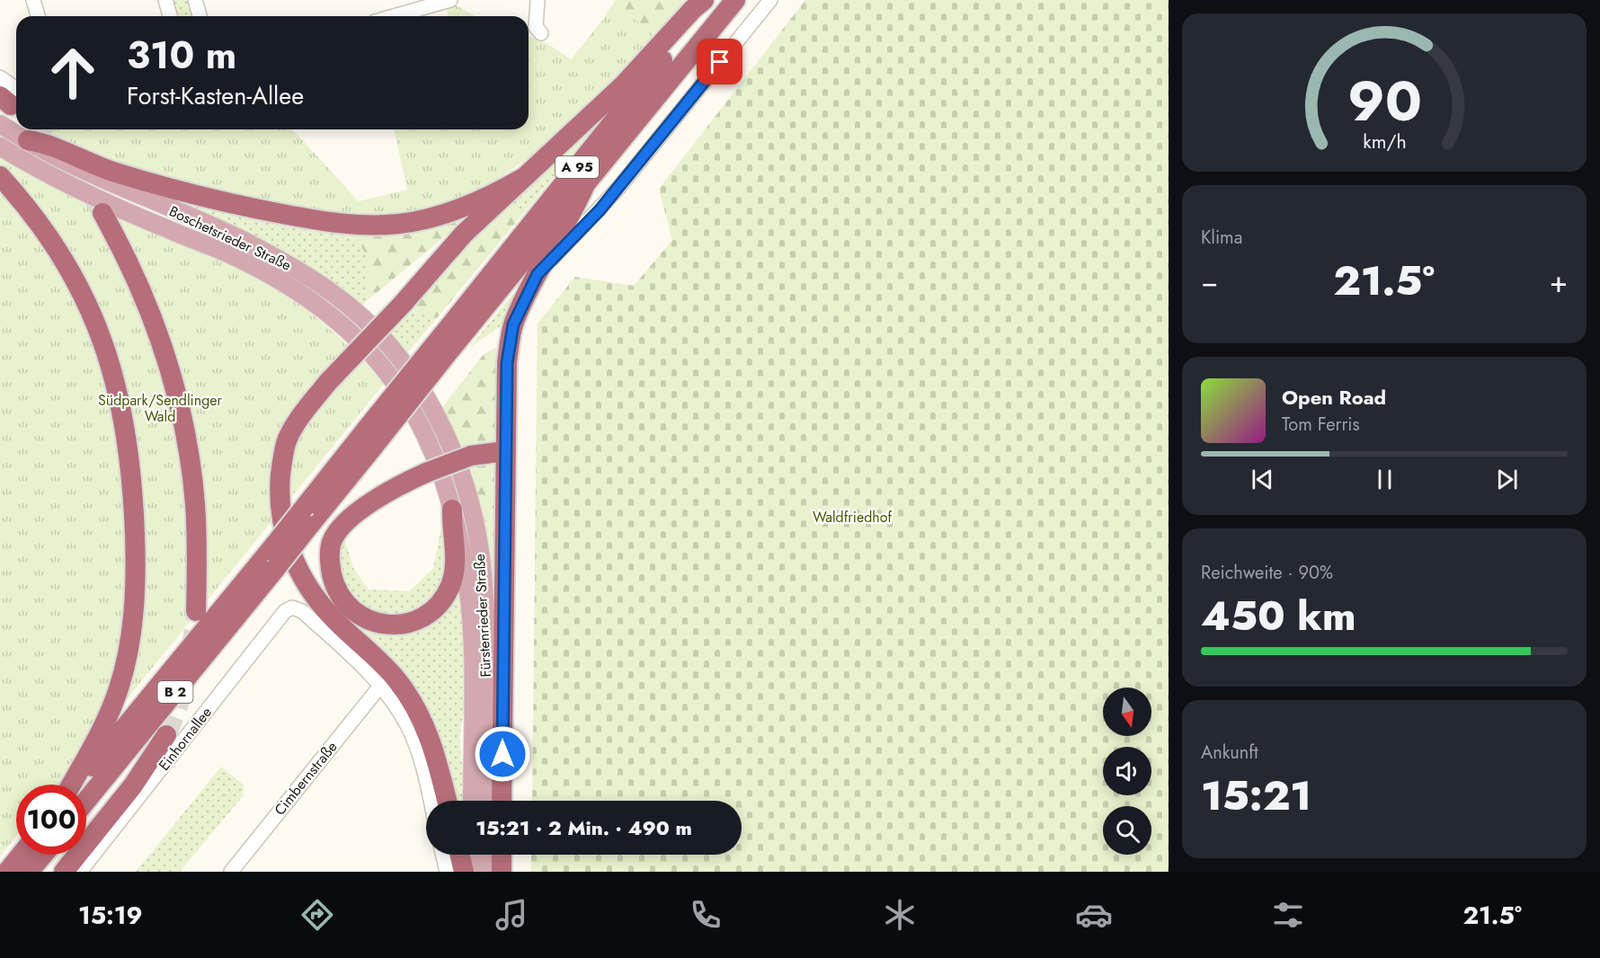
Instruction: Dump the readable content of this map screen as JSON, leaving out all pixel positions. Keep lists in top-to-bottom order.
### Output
{
  "streets": {
    "highway": ["A 95", "B 2"],
    "main road": ["Boschetsrieder Straße", "Fürstenrieder Straße"],
    "street": ["Einhornallee", "Cimbernstraße"]
  },
  "crossings": [
    ["A 95", "B 2"],
    ["Boschetsrieder Straße", "Fürstenrieder Straße"],
    ["Einhornallee", "Cimbernstraße"]
  ],
  "parks": ["Südpark/Sendlinger Wald", "Waldfriedhof"],
  "north": "bottom",
  "page": {
    "turn": ["310 m", "Forst-Kasten-Allee"],
    "tile": [
      "Klima",
      ["Reichweite · 90%", "450 km"],
      ["Ankunft", "15:21"]
    ],
    "heat": ["−", "21.5°", "+"],
    "song": ["Open Road", "Tom Ferris"],
    "limit": "100",
    "trip": "15:21 · 2 Min. · 490 m",
    "tabs": ["15:19", "21.5°"],
    "gauge": ["90", "km/h"]
  }
}
